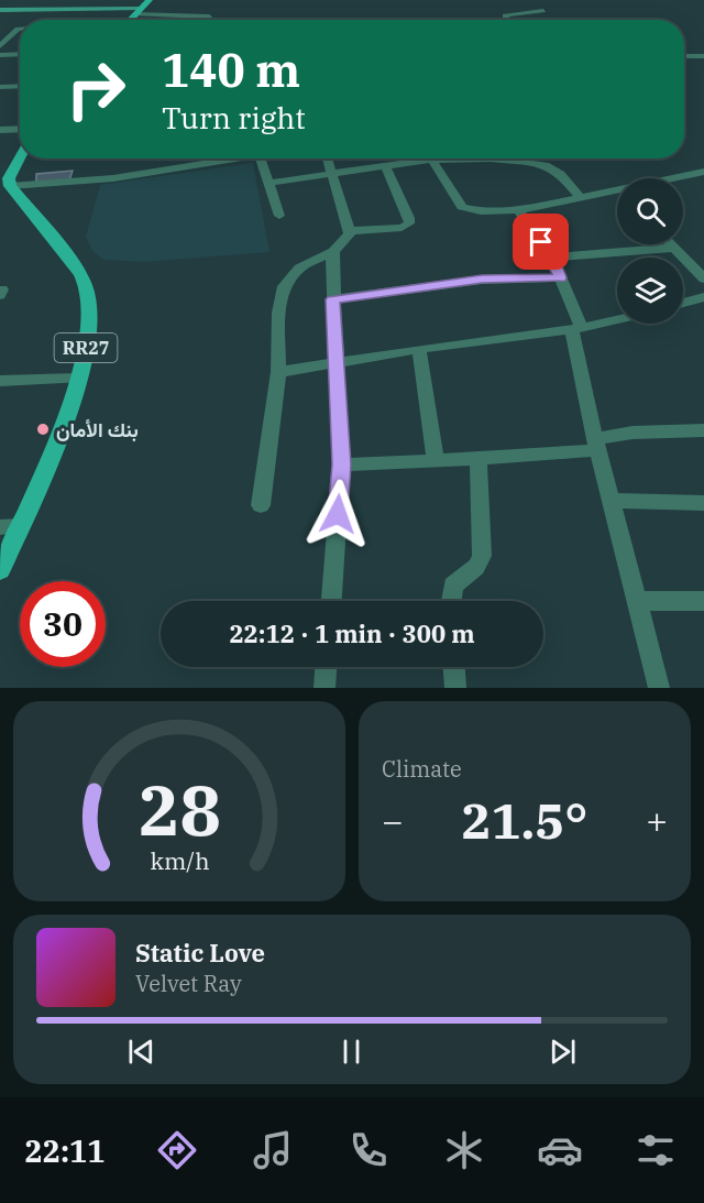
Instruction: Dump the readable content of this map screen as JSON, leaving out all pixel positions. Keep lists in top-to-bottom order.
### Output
{
  "streets": {
    "main road": ["RR27"]
  },
  "places": ["بنك الأمان"],
  "page": {
    "turn": ["140 m", "Turn right"],
    "limit": "30",
    "trip": "22:12 · 1 min · 300 m",
    "tile": "Climate",
    "heat": ["−", "21.5°", "+"],
    "song": ["Static Love", "Velvet Ray"],
    "tabs": "22:11",
    "gauge": ["28", "km/h"]
  }
}
